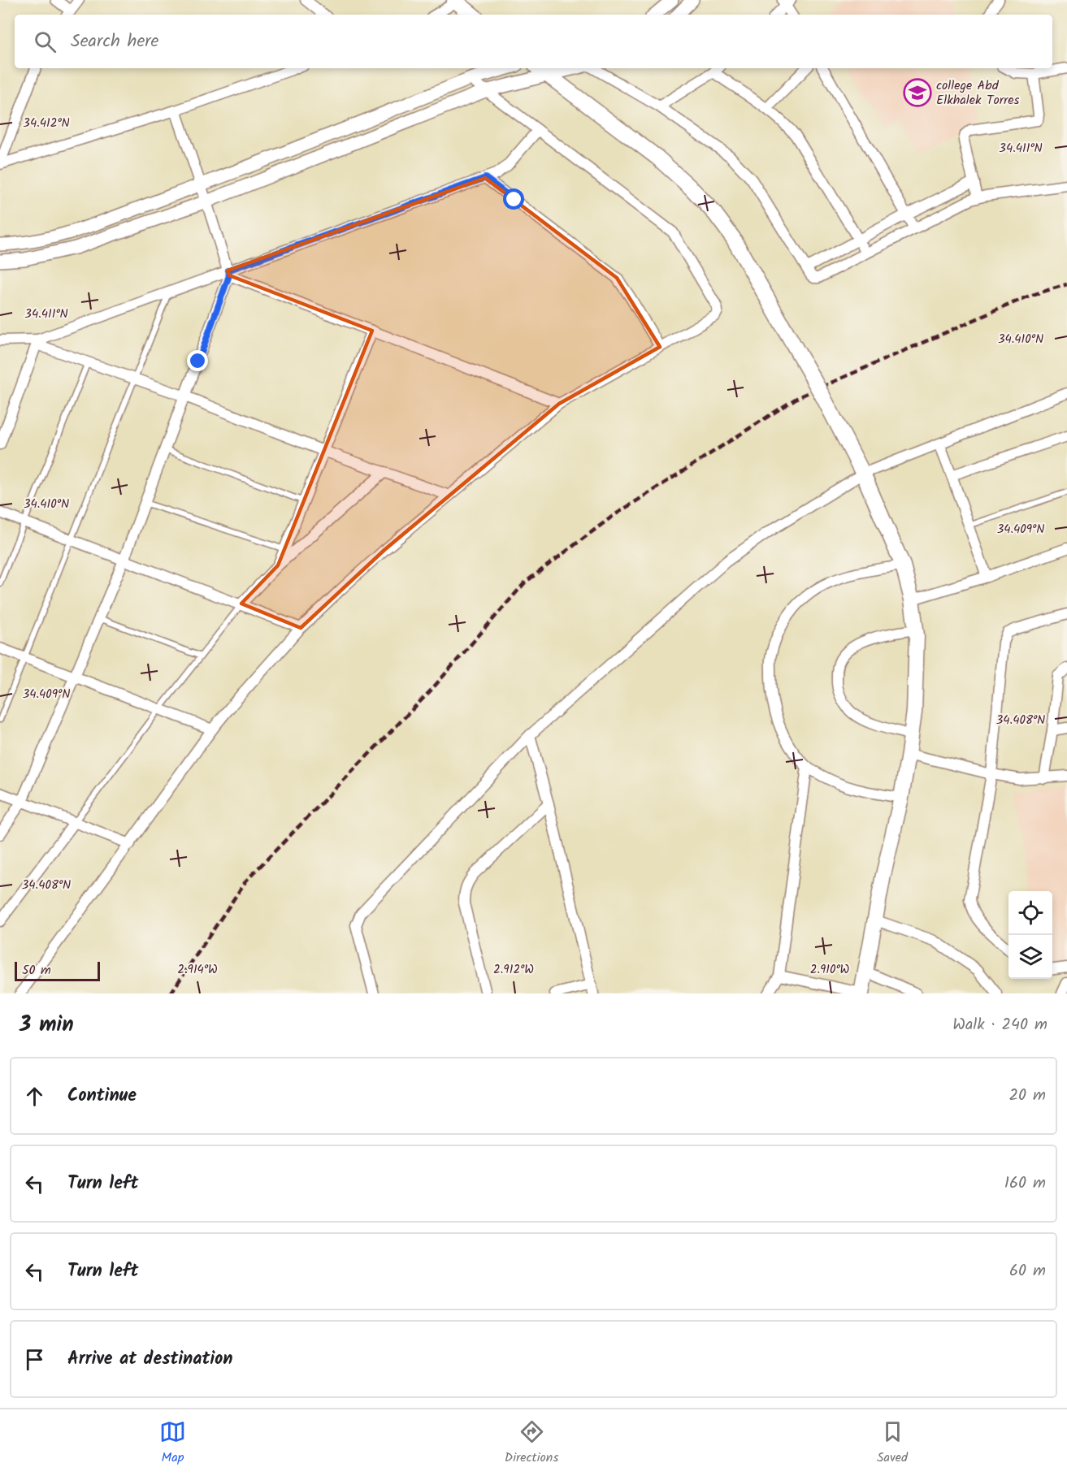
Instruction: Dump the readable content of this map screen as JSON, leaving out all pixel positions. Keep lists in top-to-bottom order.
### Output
{
  "places": {
    "school or university": ["college Abd Elkhalek Torres"]
  },
  "scale_bar": "50 m",
  "page": {
    "search": "Search here",
    "scale": "50 m",
    "heading": ["3 min", "Walk · 240 m"],
    "list": [
      ["Continue", "20 m"],
      ["Turn left", "160 m"],
      ["Turn left", "60 m"],
      "Arrive at destination"
    ],
    "nav": ["Map", "Directions", "Saved"]
  },
  "coordinates": [
    "34.412°N",
    "34.411°N",
    "34.410°N",
    "34.409°N",
    "34.408°N",
    "2.914°W",
    "2.912°W",
    "2.910°W"
  ]
}
